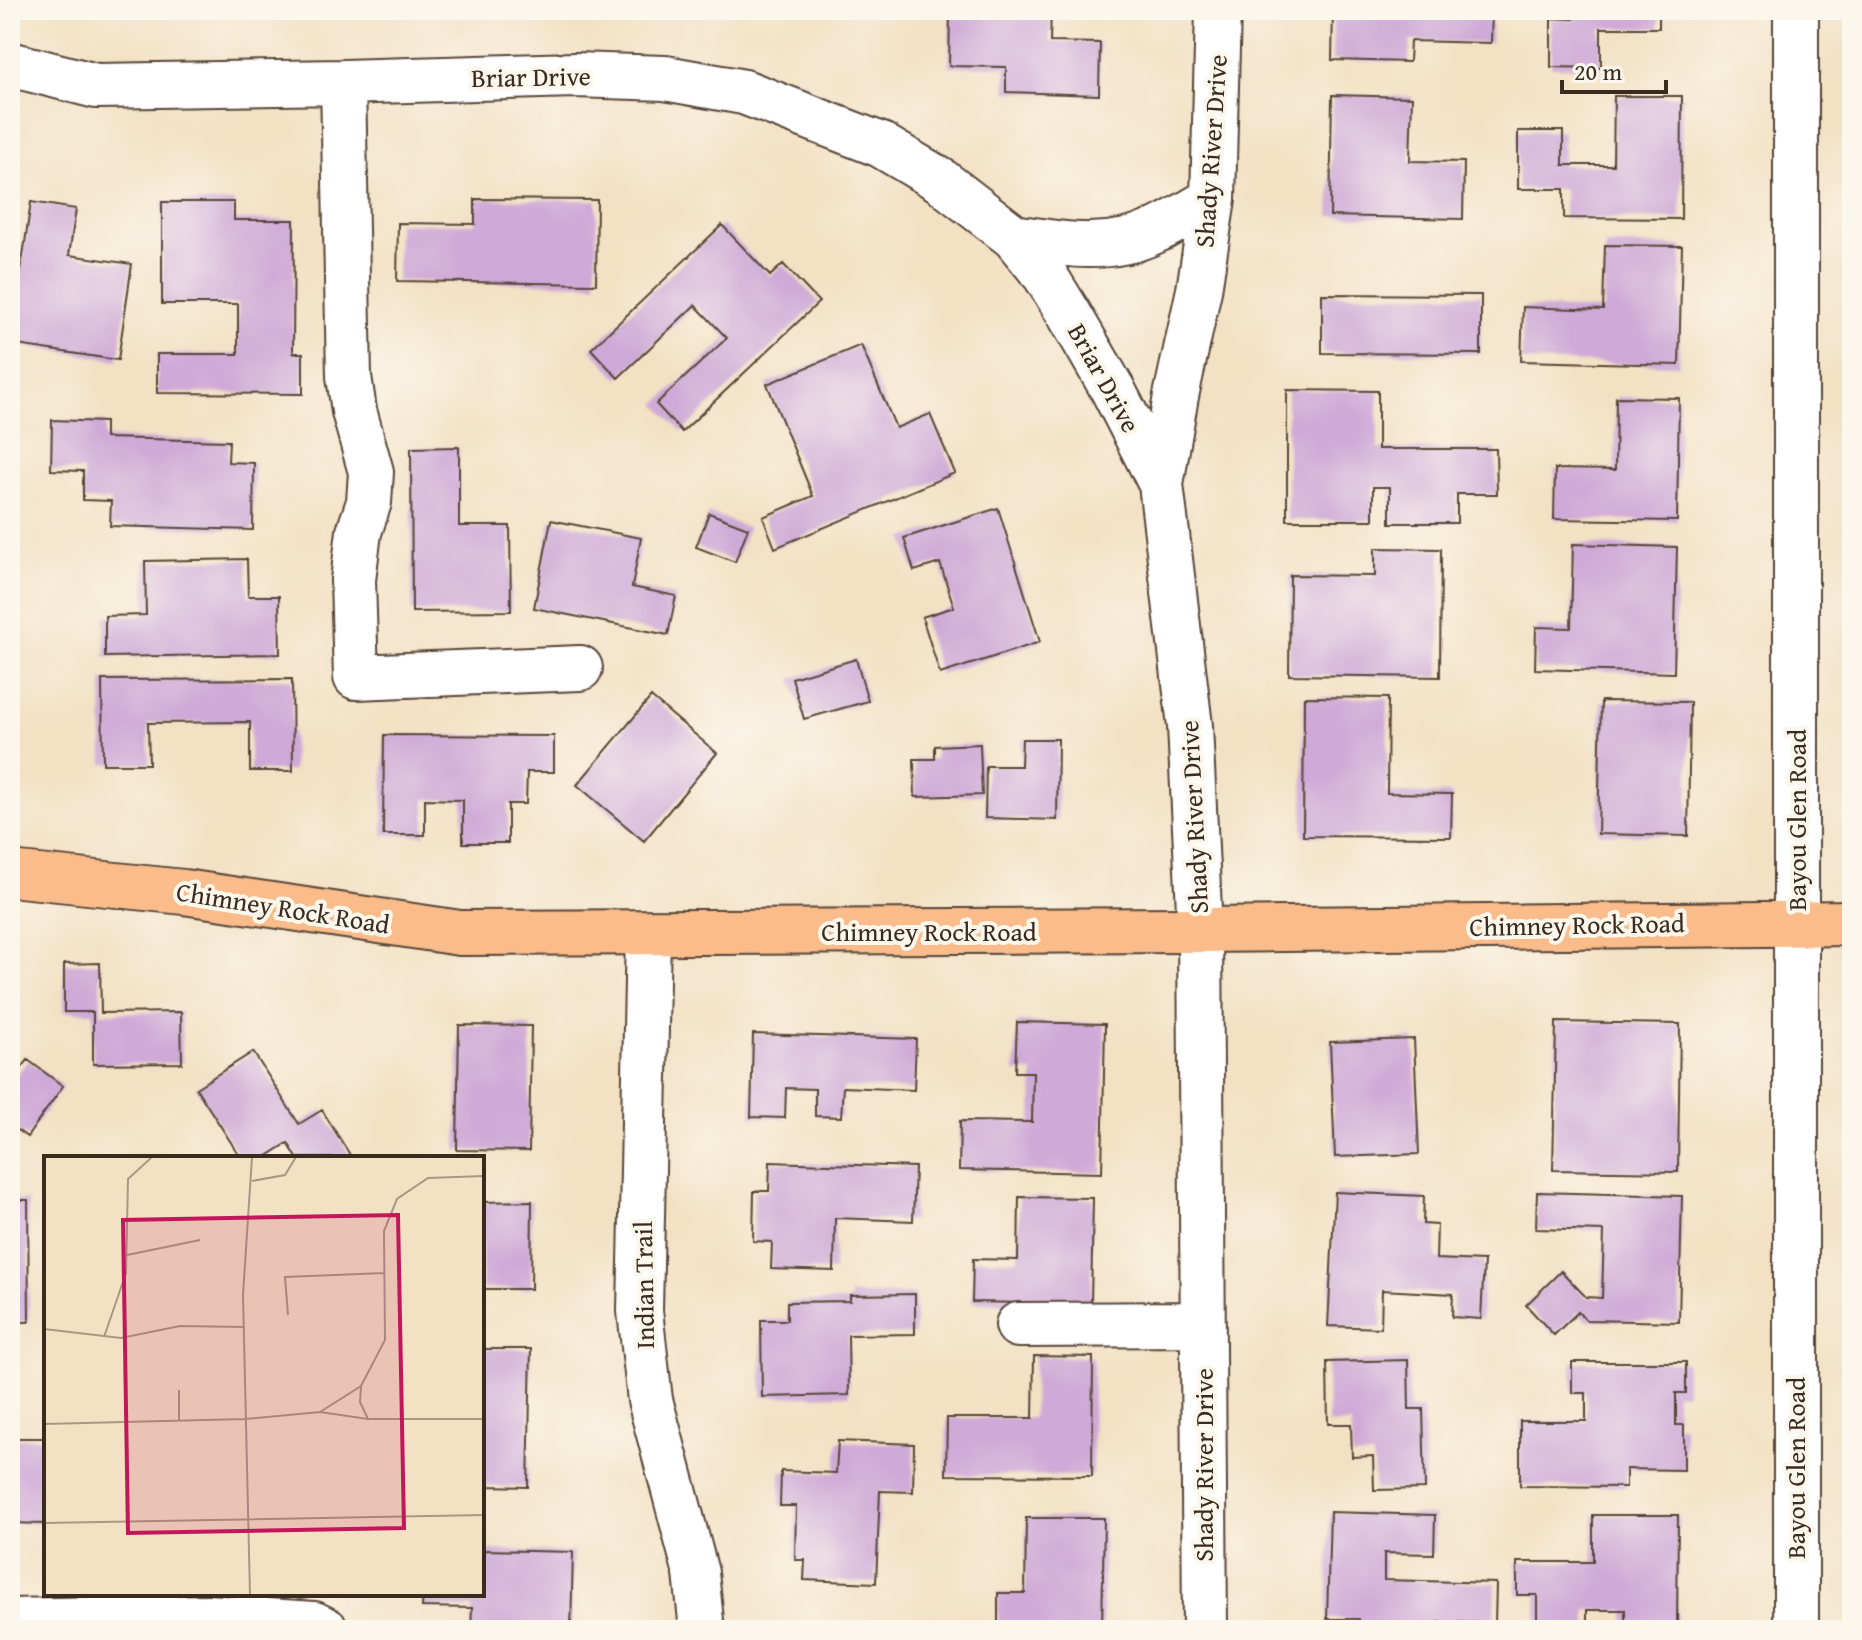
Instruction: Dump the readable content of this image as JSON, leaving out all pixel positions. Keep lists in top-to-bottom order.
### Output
{
  "streets": {
    "main road": ["Chimney Rock Road"],
    "street": [
      "Briar Drive",
      "Shady River Drive",
      "Bayou Glen Road",
      "Indian Trail"
    ]
  },
  "crossings": [
    ["Briar Drive", "Shady River Drive"],
    ["Shady River Drive", "Chimney Rock Road"],
    ["Bayou Glen Road", "Chimney Rock Road"],
    ["Chimney Rock Road", "Indian Trail"]
  ],
  "scale_bar": "20 m"
}
